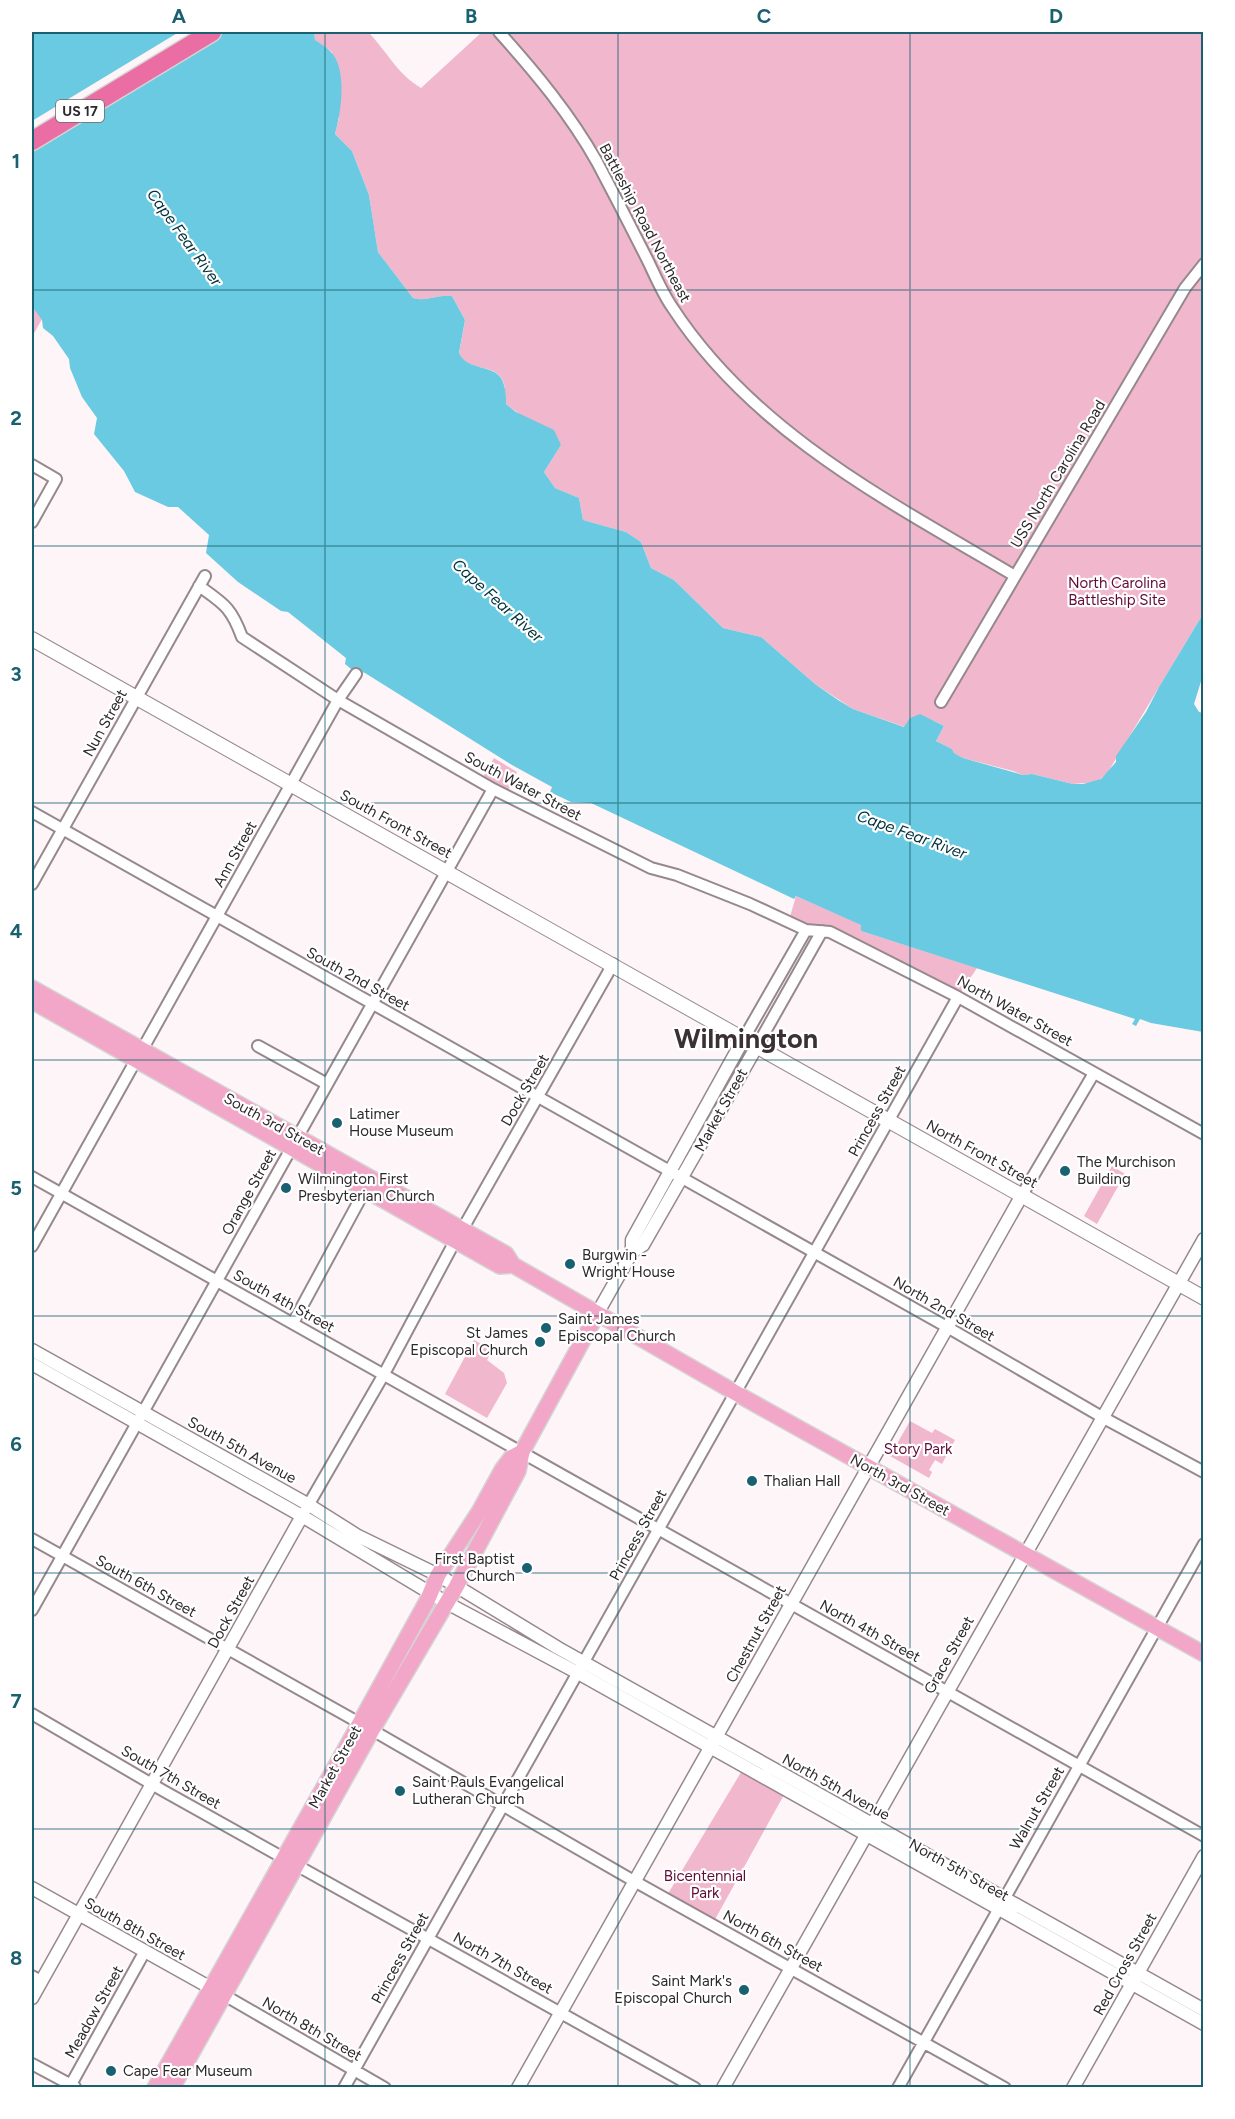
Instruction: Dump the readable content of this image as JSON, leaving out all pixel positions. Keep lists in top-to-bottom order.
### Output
{
  "streets": {
    "highway": ["US 17"],
    "main road": [
      "South Front Street",
      "Market Street",
      "South 3rd Street",
      "North Front Street",
      "North 3rd Street"
    ],
    "street": [
      "Battleship Road Northeast",
      "USS North Carolina Road",
      "Nun Street",
      "South Water Street",
      "Ann Street",
      "South 2nd Street",
      "North Water Street",
      "Dock Street",
      "Princess Street",
      "Orange Street",
      "South 4th Street",
      "North 2nd Street",
      "South 5th Avenue",
      "South 6th Street",
      "North 4th Street",
      "Chestnut Street",
      "Grace Street",
      "South 7th Street",
      "North 5th Avenue",
      "Walnut Street",
      "South 8th Street",
      "North 6th Street",
      "North 7th Street",
      "Red Cross Street",
      "Meadow Street",
      "North 8th Street"
    ]
  },
  "crossings": [
    ["Battleship Road Northeast", "USS North Carolina Road"],
    ["Nun Street", "South Water Street"],
    ["Nun Street", "South Front Street"],
    ["Nun Street", "South 2nd Street"],
    ["South Water Street", "Ann Street"],
    ["South Water Street", "North Water Street"],
    ["South Water Street", "Market Street"],
    ["South Water Street", "Orange Street"],
    ["South Front Street", "Ann Street"],
    ["South Front Street", "Dock Street"],
    ["South Front Street", "Market Street"],
    ["South Front Street", "North Front Street"],
    ["South Front Street", "Orange Street"],
    ["Ann Street", "South 2nd Street"],
    ["Ann Street", "South 3rd Street"],
    ["Ann Street", "South 4th Street"],
    ["South 2nd Street", "Dock Street"],
    ["South 2nd Street", "Market Street"],
    ["South 2nd Street", "Orange Street"],
    ["South 2nd Street", "North 2nd Street"],
    ["North Water Street", "Market Street"],
    ["North Water Street", "Princess Street"],
    ["Dock Street", "South 3rd Street"],
    ["Dock Street", "South 4th Street"],
    ["Dock Street", "South 5th Avenue"],
    ["Dock Street", "South 6th Street"],
    ["Dock Street", "South 7th Street"],
    ["Dock Street", "South 8th Street"],
    ["Market Street", "South 3rd Street"],
    ["Market Street", "North Front Street"],
    ["Market Street", "South 4th Street"],
    ["Market Street", "North 2nd Street"],
    ["Market Street", "South 5th Avenue"],
    ["Market Street", "North 3rd Street"],
    ["Market Street", "South 6th Street"],
    ["Market Street", "North 4th Street"],
    ["Market Street", "South 7th Street"],
    ["Market Street", "South 8th Street"],
    ["Market Street", "North 6th Street"],
    ["Market Street", "North 7th Street"],
    ["Market Street", "North 8th Street"],
    ["Princess Street", "North Front Street"],
    ["Princess Street", "North 2nd Street"],
    ["Princess Street", "North 3rd Street"],
    ["Princess Street", "North 4th Street"],
    ["Princess Street", "North 6th Street"],
    ["Princess Street", "North 7th Street"],
    ["Princess Street", "North 8th Street"],
    ["South 3rd Street", "Orange Street"],
    ["South 3rd Street", "North 3rd Street"],
    ["North Front Street", "Chestnut Street"],
    ["North Front Street", "Grace Street"],
    ["Orange Street", "South 4th Street"],
    ["Orange Street", "South 5th Avenue"],
    ["Orange Street", "South 6th Street"],
    ["South 4th Street", "North 4th Street"],
    ["North 2nd Street", "Chestnut Street"],
    ["North 2nd Street", "Grace Street"],
    ["North 3rd Street", "Chestnut Street"],
    ["North 3rd Street", "Grace Street"],
    ["North 3rd Street", "Walnut Street"],
    ["South 6th Street", "North 6th Street"],
    ["North 4th Street", "Chestnut Street"],
    ["North 4th Street", "Grace Street"],
    ["North 4th Street", "Walnut Street"],
    ["Chestnut Street", "North 6th Street"],
    ["Chestnut Street", "North 7th Street"],
    ["Grace Street", "North 5th Avenue"],
    ["Grace Street", "North 6th Street"],
    ["South 7th Street", "North 7th Street"],
    ["North 5th Avenue", "Walnut Street"],
    ["North 5th Avenue", "Red Cross Street"],
    ["Walnut Street", "North 6th Street"],
    ["South 8th Street", "Meadow Street"],
    ["South 8th Street", "North 8th Street"]
  ],
  "districts": ["Wilmington"],
  "water": ["Cape Fear River"],
  "parks": ["North Carolina Battleship Site", "Story Park", "Bicentennial Park"],
  "places": [
    "Latimer House Museum",
    "The Murchison Building",
    "Wilmington First Presbyterian Church",
    "Burgwin - Wright House",
    "Saint James Episcopal Church",
    "St James Episcopal Church",
    "Thalian Hall",
    "First Baptist Church",
    "Saint Pauls Evangelical Lutheran Church",
    "Saint Mark's Episcopal Church",
    "Cape Fear Museum"
  ],
  "grid": {
    "columns": [
      "A",
      "B",
      "C",
      "D"
    ],
    "rows": [
      "1",
      "2",
      "3",
      "4",
      "5",
      "6",
      "7",
      "8"
    ]
  }
}
